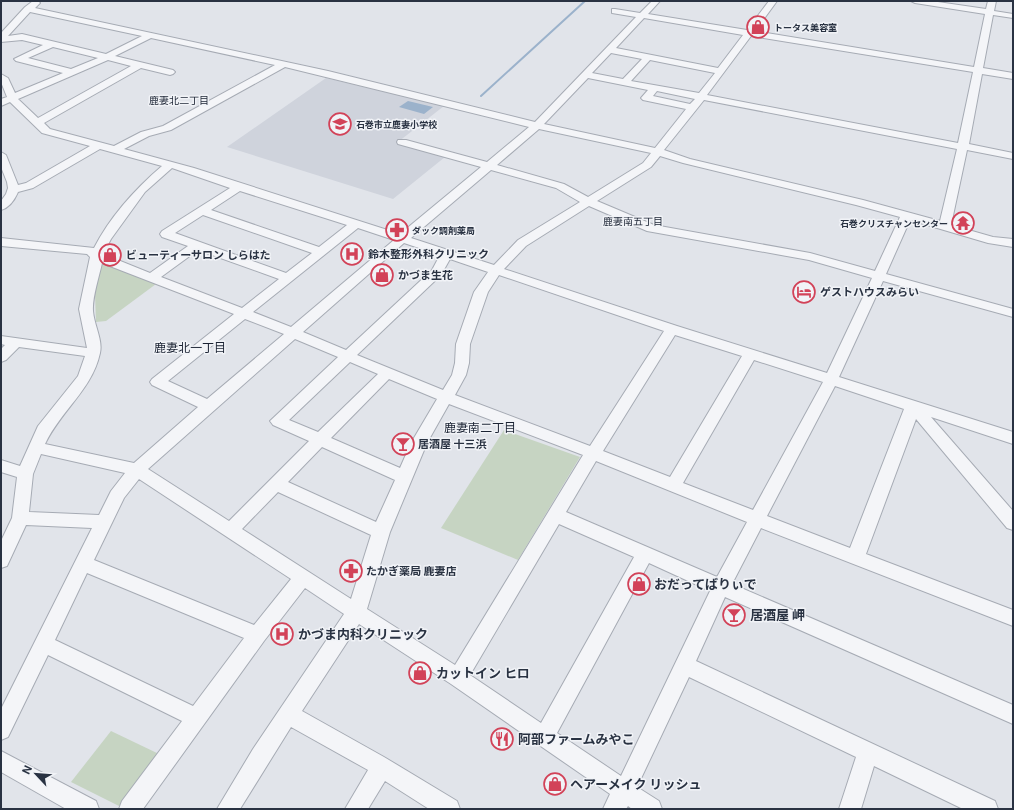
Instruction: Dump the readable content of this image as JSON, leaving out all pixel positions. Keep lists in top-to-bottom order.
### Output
{
  "districts": [
    "鹿妻北二丁目",
    "鹿妻南五丁目",
    "鹿妻北一丁目",
    "鹿妻南二丁目"
  ],
  "places": {
    "shop": [
      "トータス美容室",
      "ビューティーサロン しらはた",
      "かづま生花",
      "おだってばりぃで",
      "カットイン ヒロ",
      "ヘアーメイク リッシュ"
    ],
    "school or university": ["石巻市立鹿妻小学校"],
    "temple": ["石巻クリスチャンセンター"],
    "pharmacy": ["ダック調剤薬局", "たかぎ薬局 鹿妻店"],
    "hospital": ["鈴木整形外科クリニック", "かづま内科クリニック"],
    "hotel": ["ゲストハウスみらい"],
    "bar": ["居酒屋 十三浜", "居酒屋 岬"],
    "restaurant": ["阿部ファームみやこ"]
  },
  "north": "top left"
}
